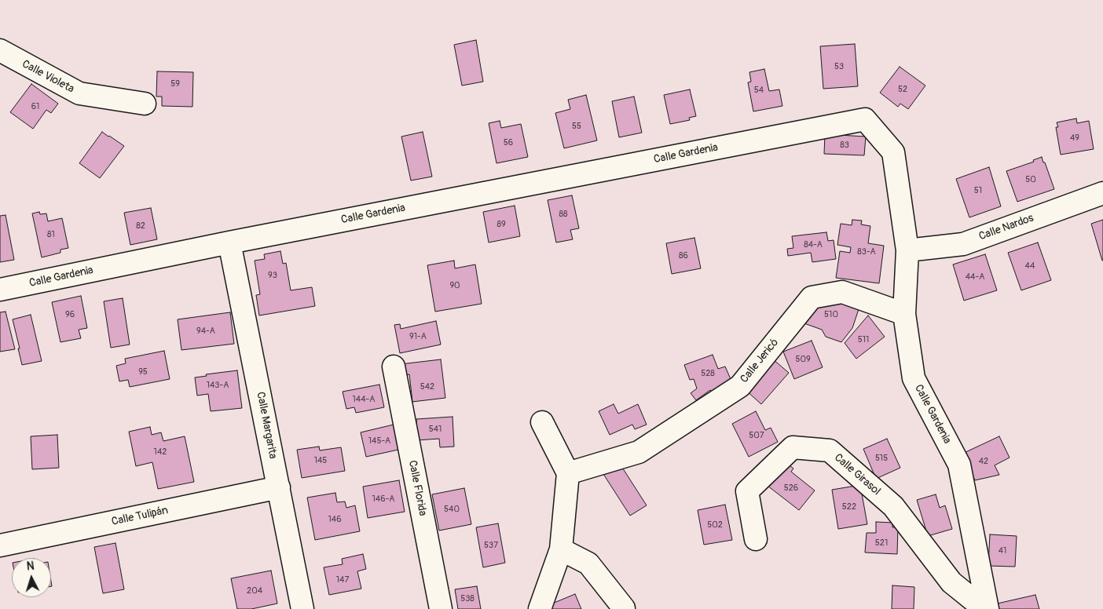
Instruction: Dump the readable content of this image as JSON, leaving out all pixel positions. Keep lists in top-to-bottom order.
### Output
{
  "streets": {
    "street": [
      "Calle Violeta",
      "Calle Gardenia",
      "Calle Nardos",
      "Calle Jericó",
      "Calle Margarita",
      "Calle Girasol",
      "Calle Florida",
      "Calle Tulipán"
    ]
  },
  "crossings": [
    ["Calle Gardenia", "Calle Nardos"],
    ["Calle Gardenia", "Calle Jericó"],
    ["Calle Gardenia", "Calle Margarita"],
    ["Calle Gardenia", "Calle Girasol"],
    ["Calle Margarita", "Calle Tulipán"]
  ],
  "house_numbers": [
    "53",
    "59",
    "52",
    "54",
    "61",
    "55",
    "49",
    "56",
    "83",
    "50",
    "51",
    "88",
    "89",
    "82",
    "81",
    "84-A",
    "83-A",
    "86",
    "44",
    "93",
    "44-A",
    "90",
    "96",
    "510",
    "94-A",
    "91-A",
    "511",
    "509",
    "95",
    "528",
    "143-A",
    "542",
    "144-A",
    "541",
    "507",
    "145-A",
    "142",
    "515",
    "145",
    "42",
    "526",
    "146-A",
    "522",
    "540",
    "146",
    "502",
    "521",
    "537",
    "41",
    "147",
    "204",
    "538"
  ],
  "north": "top"
}
